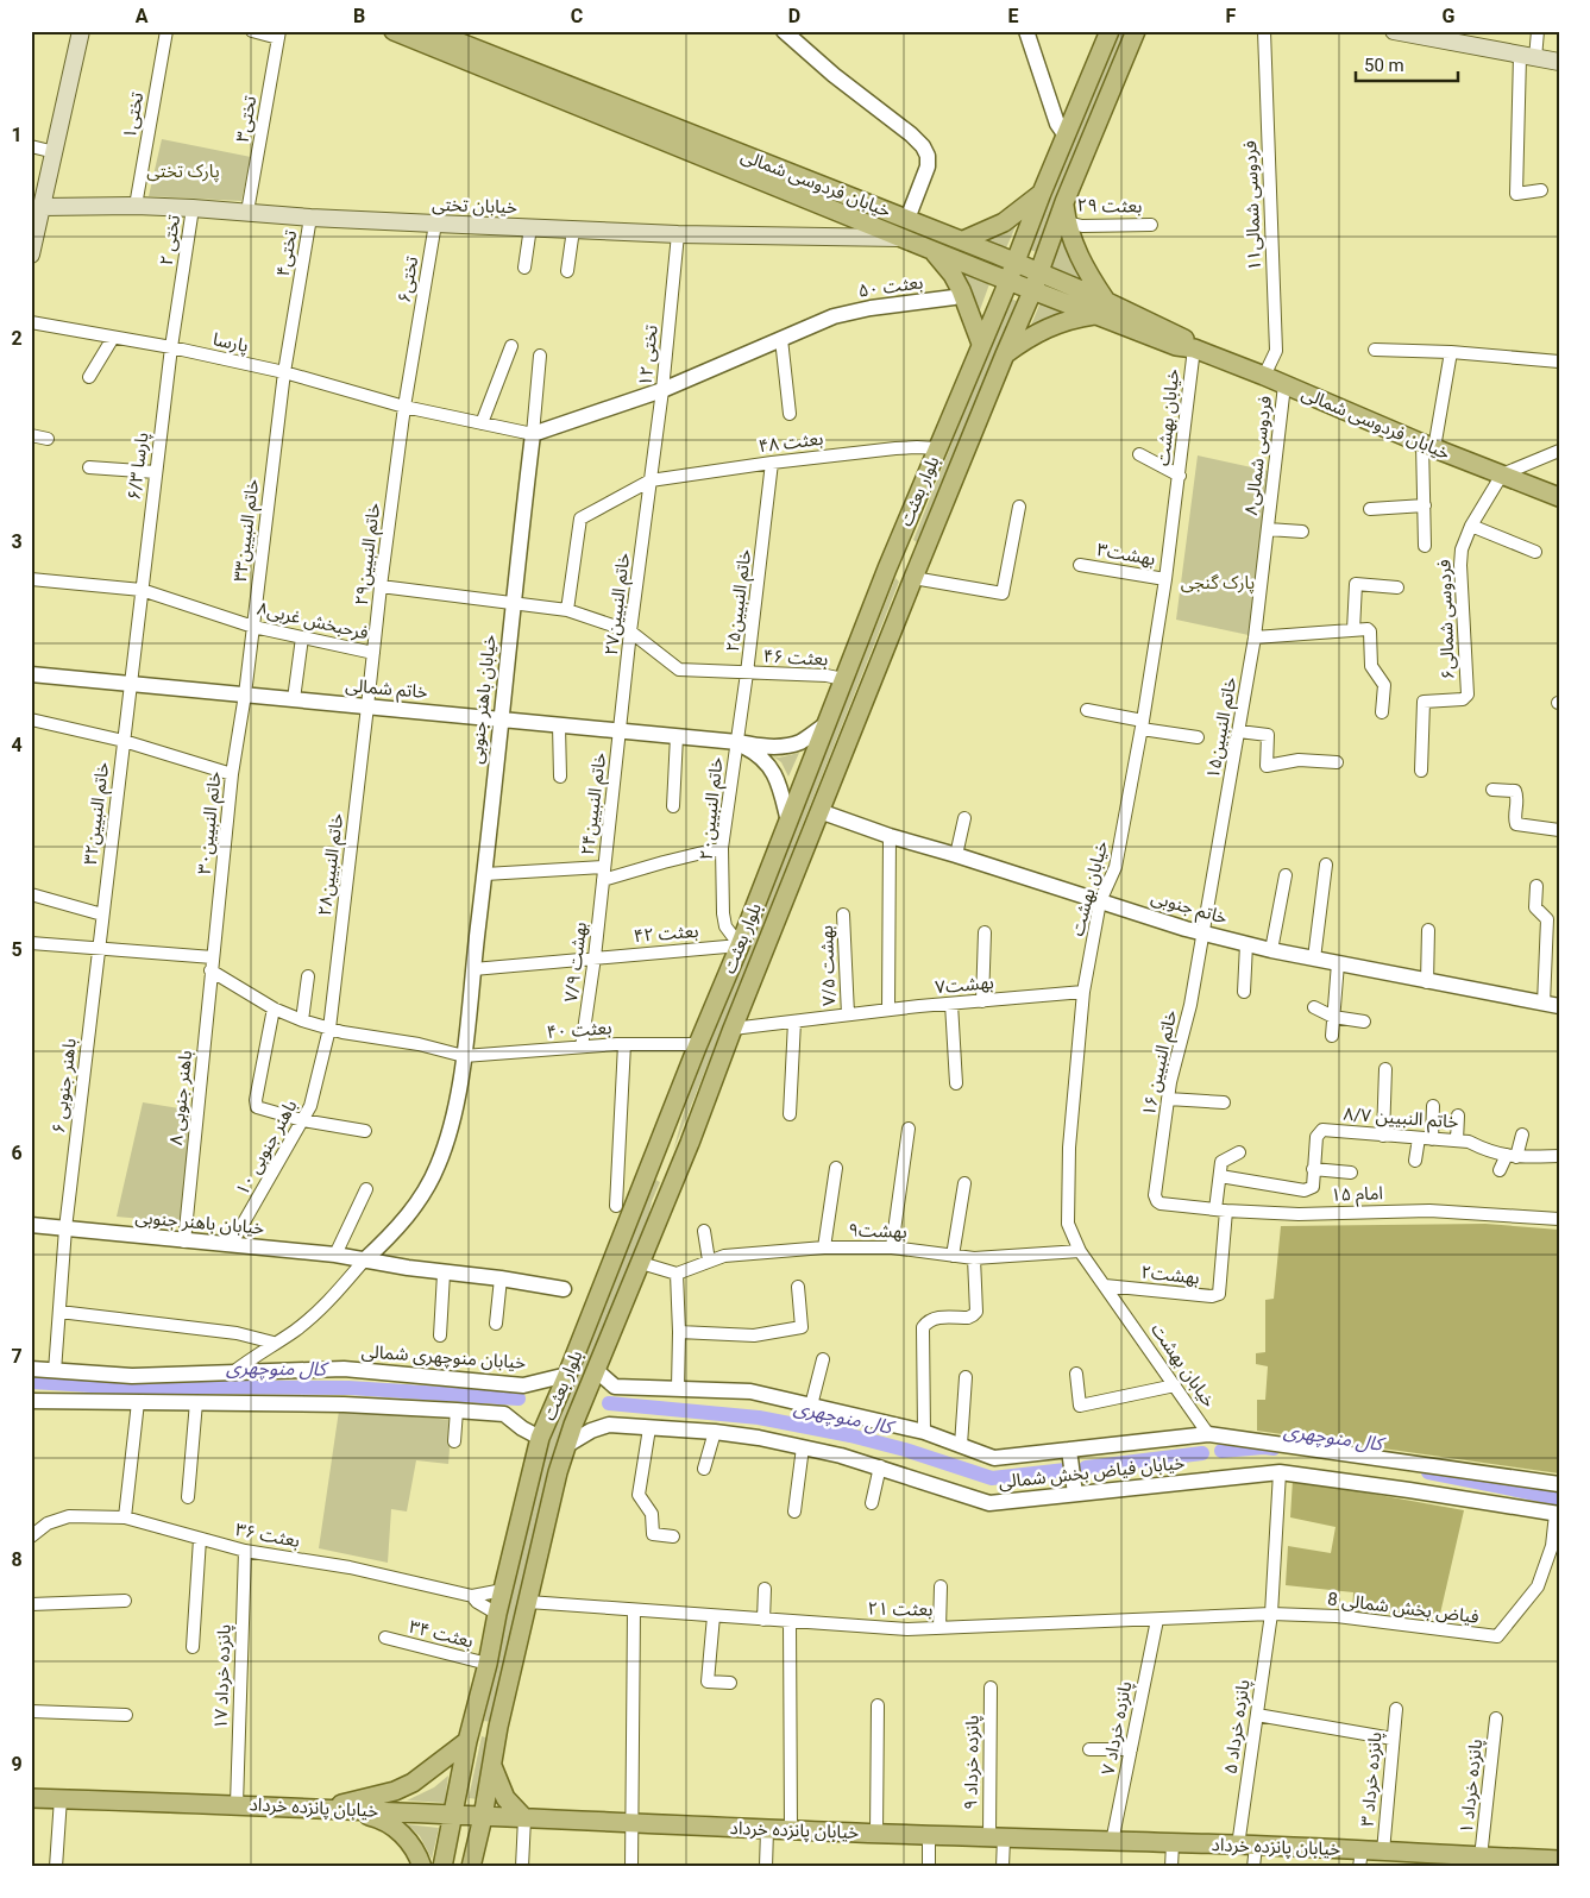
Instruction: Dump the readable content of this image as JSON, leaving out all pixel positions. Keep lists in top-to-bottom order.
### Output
{
  "streets": {
    "main road": [
      "خیابان فردوسی شمالی",
      "خیابان تختی",
      "بلوار بعثت",
      "خیابان پانزده خرداد"
    ],
    "street": [
      "تختی۱",
      "تختی۳",
      "بعثت ۲۹",
      "فردوسی شمالی۱۱",
      "تختی ۲",
      "تختی۴",
      "تختی۶",
      "بعثت ۵۰",
      "پارسا",
      "تختی ۱۲",
      "خیابان بهشت",
      "بعثت ۴۸",
      "فردوسی شمالی۸",
      "پارسا ۶/۳",
      "خاتم النبیین۳۳",
      "خاتم النبیین۲۹",
      "بهشت۳",
      "خاتم النبیین۲۵",
      "خاتم النبیین۲۷",
      "فردوسی شمالی۶",
      "فرحبخش غربی۸",
      "بعثت ۴۶",
      "خاتم شمالی",
      "خیابان باهنر جنوبی",
      "خاتم النببین۱۵",
      "خاتم النبیین۲۴",
      "خاتم النبیین۲۰",
      "خاتم النبیین۳۲",
      "خاتم النبیین۳۰",
      "خاتم النبیین۲۸",
      "خاتم جنوبی",
      "بعثت ۴۲",
      "بهشت ۷/۹",
      "بهشت ۷/۵",
      "بهشت۷",
      "بعثت ۴۰",
      "خاتم النبیین ۱۶",
      "باهنر جنوبی ۶",
      "باهنر جنوبی ۸",
      "خاتم النبیین ۸/۷",
      "باهنر جنوبی ۱۰",
      "امام ۱۵",
      "بهشت۹",
      "بهشت۲",
      "خیابان منوچهری شمالی",
      "خیابان فیاض بخش شمالی",
      "بعثت ۳۶",
      "فیاض بخش شمالی 8",
      "بعثت ۲۱",
      "بعثت ۳۴",
      "پانزده خرداد ۱۷",
      "پانزده خرداد ۵",
      "پانزده خرداد ۷",
      "پانزده خرداد ۹",
      "پانزده خرداد ۳",
      "پانزده خرداد ۱"
    ]
  },
  "crossings": [
    ["تختی۱", "خیابان تختی"],
    ["تختی۳", "خیابان تختی"],
    ["خیابان فردوسی شمالی", "خیابان تختی"],
    ["خیابان فردوسی شمالی", "فردوسی شمالی۱۱"],
    ["خیابان فردوسی شمالی", "خیابان بهشت"],
    ["خیابان فردوسی شمالی", "فردوسی شمالی۸"],
    ["خیابان فردوسی شمالی", "بلوار بعثت"],
    ["خیابان فردوسی شمالی", "فردوسی شمالی۶"],
    ["خیابان تختی", "تختی ۲"],
    ["خیابان تختی", "تختی۴"],
    ["خیابان تختی", "تختی۶"],
    ["خیابان تختی", "تختی ۱۲"],
    ["تختی ۲", "پارسا"],
    ["تختی ۲", "پارسا ۶/۳"],
    ["تختی۴", "پارسا"],
    ["تختی۴", "خاتم النبیین۳۳"],
    ["تختی۶", "پارسا"],
    ["تختی۶", "خاتم النبیین۲۹"],
    ["پارسا", "پارسا ۶/۳"],
    ["پارسا", "خاتم النبیین۳۳"],
    ["پارسا", "خاتم النبیین۲۹"],
    ["پارسا", "خیابان باهنر جنوبی"],
    ["تختی ۱۲", "بعثت ۴۸"],
    ["تختی ۱۲", "خاتم النبیین۲۷"],
    ["خیابان بهشت", "بهشت۳"],
    ["خیابان بهشت", "خاتم جنوبی"],
    ["خیابان بهشت", "بهشت۷"],
    ["خیابان بهشت", "بهشت۹"],
    ["خیابان بهشت", "بهشت۲"],
    ["خیابان بهشت", "خیابان فیاض بخش شمالی"],
    ["بعثت ۴۸", "بلوار بعثت"],
    ["بعثت ۴۸", "خاتم النبیین۲۵"],
    ["بعثت ۴۸", "خاتم النبیین۲۷"],
    ["فردوسی شمالی۸", "خاتم النببین۱۵"],
    ["پارسا ۶/۳", "فرحبخش غربی۸"],
    ["پارسا ۶/۳", "خاتم شمالی"],
    ["پارسا ۶/۳", "خاتم النبیین۳۲"],
    ["بلوار بعثت", "بعثت ۴۶"],
    ["بلوار بعثت", "خاتم شمالی"],
    ["بلوار بعثت", "خاتم النبیین۲۰"],
    ["بلوار بعثت", "خاتم جنوبی"],
    ["بلوار بعثت", "بعثت ۴۲"],
    ["بلوار بعثت", "بهشت۷"],
    ["بلوار بعثت", "بعثت ۴۰"],
    ["بلوار بعثت", "خیابان منوچهری شمالی"],
    ["بلوار بعثت", "خیابان فیاض بخش شمالی"],
    ["بلوار بعثت", "بعثت ۳۶"],
    ["بلوار بعثت", "بعثت ۲۱"],
    ["بلوار بعثت", "بعثت ۳۴"],
    ["بلوار بعثت", "خیابان پانزده خرداد"],
    ["خاتم النبیین۳۳", "فرحبخش غربی۸"],
    ["خاتم النبیین۳۳", "خاتم شمالی"],
    ["خاتم النبیین۳۳", "خاتم النبیین۳۰"],
    ["خاتم النبیین۲۹", "فرحبخش غربی۸"],
    ["خاتم النبیین۲۹", "بعثت ۴۶"],
    ["خاتم النبیین۲۹", "خاتم شمالی"],
    ["خاتم النبیین۲۹", "خاتم النبیین۲۸"],
    ["خاتم النبیین۲۵", "بعثت ۴۶"],
    ["خاتم النبیین۲۵", "خاتم شمالی"],
    ["خاتم النبیین۲۵", "خاتم النبیین۲۰"],
    ["خاتم النبیین۲۷", "بعثت ۴۶"],
    ["خاتم النبیین۲۷", "خاتم شمالی"],
    ["خاتم النبیین۲۷", "خاتم النبیین۲۴"],
    ["بعثت ۴۶", "خیابان باهنر جنوبی"],
    ["خاتم شمالی", "خیابان باهنر جنوبی"],
    ["خاتم شمالی", "خاتم النبیین۲۴"],
    ["خاتم شمالی", "خاتم النبیین۲۰"],
    ["خاتم شمالی", "خاتم النبیین۳۲"],
    ["خاتم شمالی", "خاتم النبیین۳۰"],
    ["خاتم شمالی", "خاتم النبیین۲۸"],
    ["خیابان باهنر جنوبی", "بعثت ۴۲"],
    ["خیابان باهنر جنوبی", "بعثت ۴۰"],
    ["خیابان باهنر جنوبی", "باهنر جنوبی ۶"],
    ["خیابان باهنر جنوبی", "باهنر جنوبی ۸"],
    ["خیابان باهنر جنوبی", "باهنر جنوبی ۱۰"],
    ["خاتم النببین۱۵", "خاتم جنوبی"],
    ["خاتم النببین۱۵", "خاتم النبیین ۱۶"],
    ["خاتم النبیین۲۴", "بهشت ۷/۹"],
    ["خاتم النبیین۲۰", "بعثت ۴۲"],
    ["خاتم النبیین۳۲", "باهنر جنوبی ۶"],
    ["خاتم النبیین۳۰", "باهنر جنوبی ۸"],
    ["خاتم النبیین۲۸", "بعثت ۴۰"],
    ["خاتم النبیین۲۸", "باهنر جنوبی ۱۰"],
    ["خاتم جنوبی", "خاتم النبیین ۱۶"],
    ["بعثت ۴۲", "بهشت ۷/۹"],
    ["بهشت ۷/۹", "بعثت ۴۰"],
    ["بهشت ۷/۵", "بهشت۷"],
    ["بعثت ۴۰", "باهنر جنوبی ۸"],
    ["بعثت ۴۰", "باهنر جنوبی ۱۰"],
    ["خاتم النبیین ۱۶", "امام ۱۵"],
    ["باهنر جنوبی ۶", "خیابان منوچهری شمالی"],
    ["امام ۱۵", "بهشت۲"],
    ["خیابان فیاض بخش شمالی", "فیاض بخش شمالی 8"],
    ["خیابان فیاض بخش شمالی", "پانزده خرداد ۵"],
    ["بعثت ۳۶", "پانزده خرداد ۱۷"],
    ["فیاض بخش شمالی 8", "بعثت ۲۱"],
    ["فیاض بخش شمالی 8", "پانزده خرداد ۵"],
    ["بعثت ۲۱", "پانزده خرداد ۵"],
    ["بعثت ۲۱", "پانزده خرداد ۷"],
    ["پانزده خرداد ۱۷", "خیابان پانزده خرداد"],
    ["پانزده خرداد ۵", "خیابان پانزده خرداد"],
    ["پانزده خرداد ۷", "خیابان پانزده خرداد"],
    ["پانزده خرداد ۹", "خیابان پانزده خرداد"],
    ["پانزده خرداد ۳", "خیابان پانزده خرداد"],
    ["پانزده خرداد ۱", "خیابان پانزده خرداد"]
  ],
  "water": ["کال منوچهری"],
  "parks": ["پارک تختی", "پارک گنجی"],
  "scale_bar": "50 m",
  "grid": {
    "columns": [
      "A",
      "B",
      "C",
      "D",
      "E",
      "F",
      "G"
    ],
    "rows": [
      "1",
      "2",
      "3",
      "4",
      "5",
      "6",
      "7",
      "8",
      "9"
    ]
  }
}
